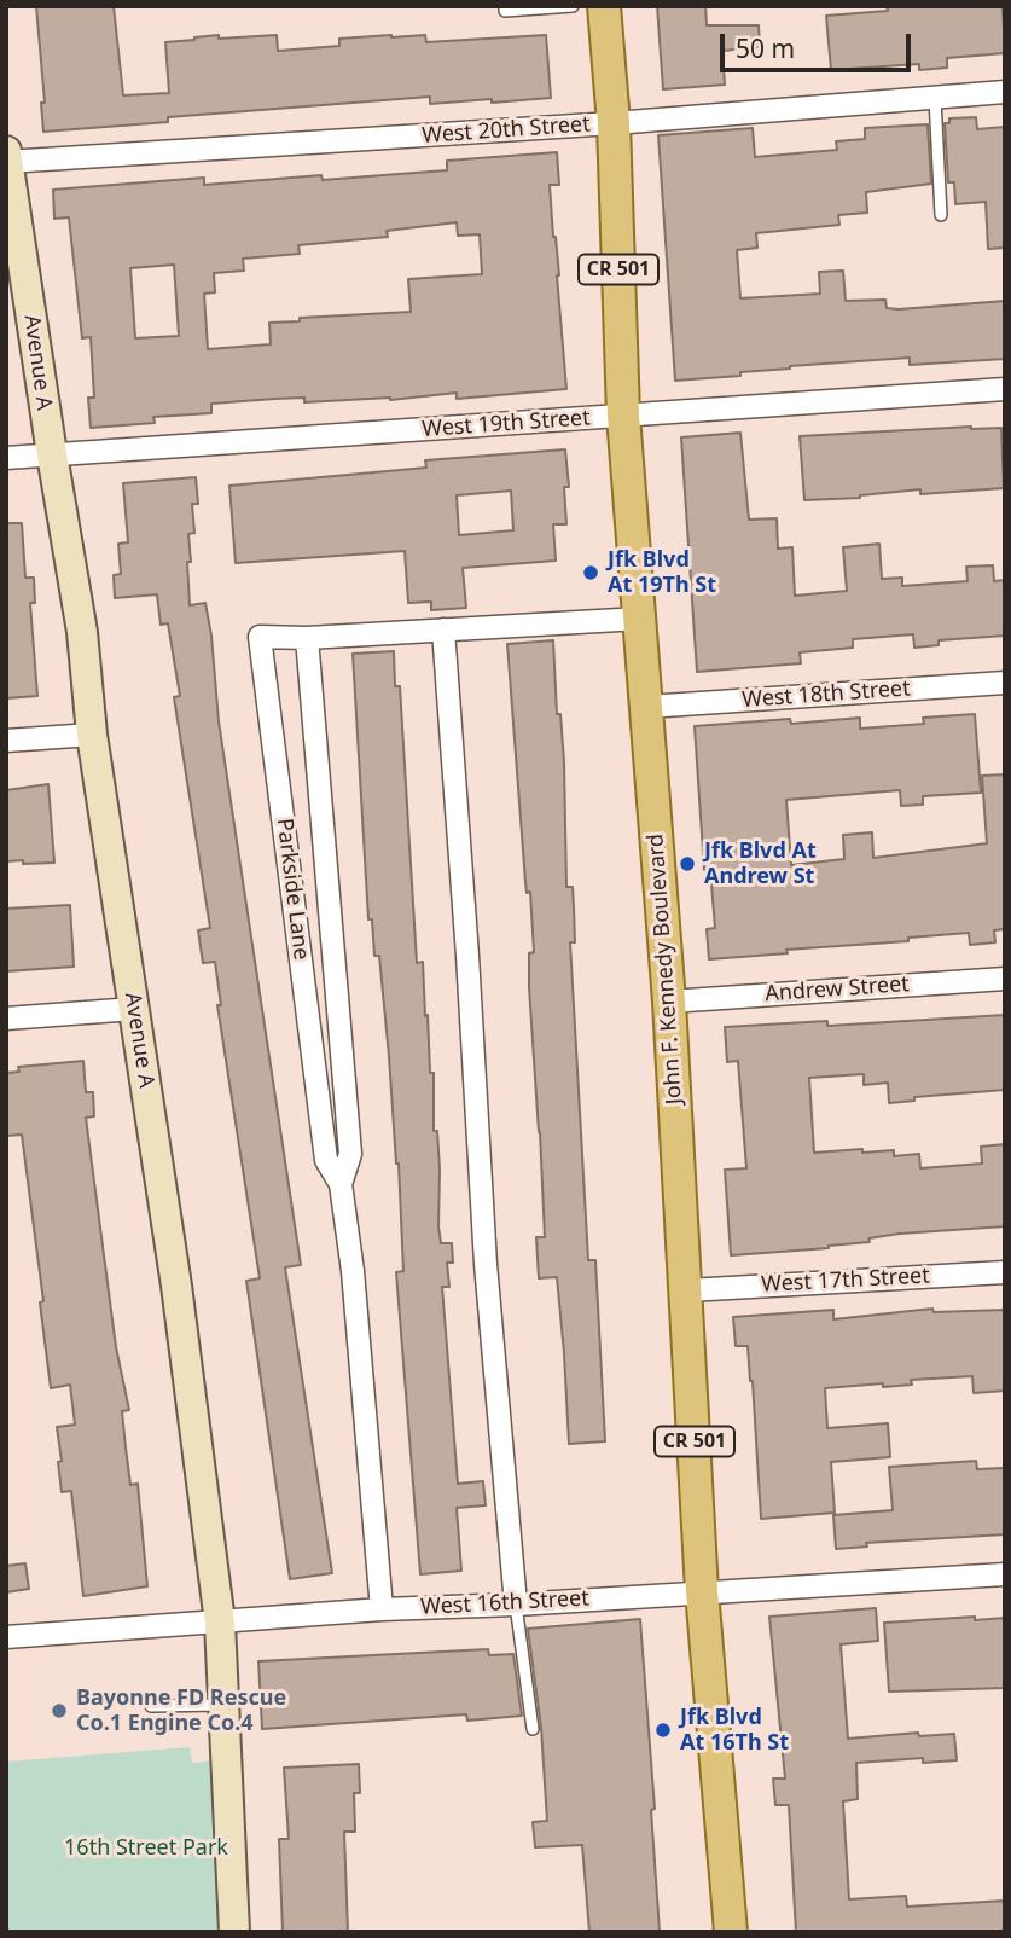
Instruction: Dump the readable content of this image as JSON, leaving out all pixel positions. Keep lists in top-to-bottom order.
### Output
{
  "streets": {
    "main road": ["CR 501", "John F. Kennedy Boulevard"],
    "street": [
      "West 20th Street",
      "Avenue A",
      "West 19th Street",
      "West 18th Street",
      "Parkside Lane",
      "Andrew Street",
      "West 17th Street",
      "West 16th Street"
    ]
  },
  "crossings": [
    ["West 20th Street", "Avenue A"],
    ["West 20th Street", "John F. Kennedy Boulevard"],
    ["Avenue A", "West 19th Street"],
    ["Avenue A", "West 16th Street"],
    ["West 19th Street", "John F. Kennedy Boulevard"],
    ["West 18th Street", "John F. Kennedy Boulevard"],
    ["Parkside Lane", "John F. Kennedy Boulevard"],
    ["Parkside Lane", "West 16th Street"],
    ["John F. Kennedy Boulevard", "Andrew Street"],
    ["John F. Kennedy Boulevard", "West 17th Street"],
    ["John F. Kennedy Boulevard", "West 16th Street"]
  ],
  "parks": ["16th Street Park"],
  "places": [
    "Jfk Blvd At 19Th St",
    "Jfk Blvd At Andrew St",
    "Bayonne FD Rescue Co.1 Engine Co.4",
    "Jfk Blvd At 16Th St"
  ],
  "scale_bar": "50 m"
}
